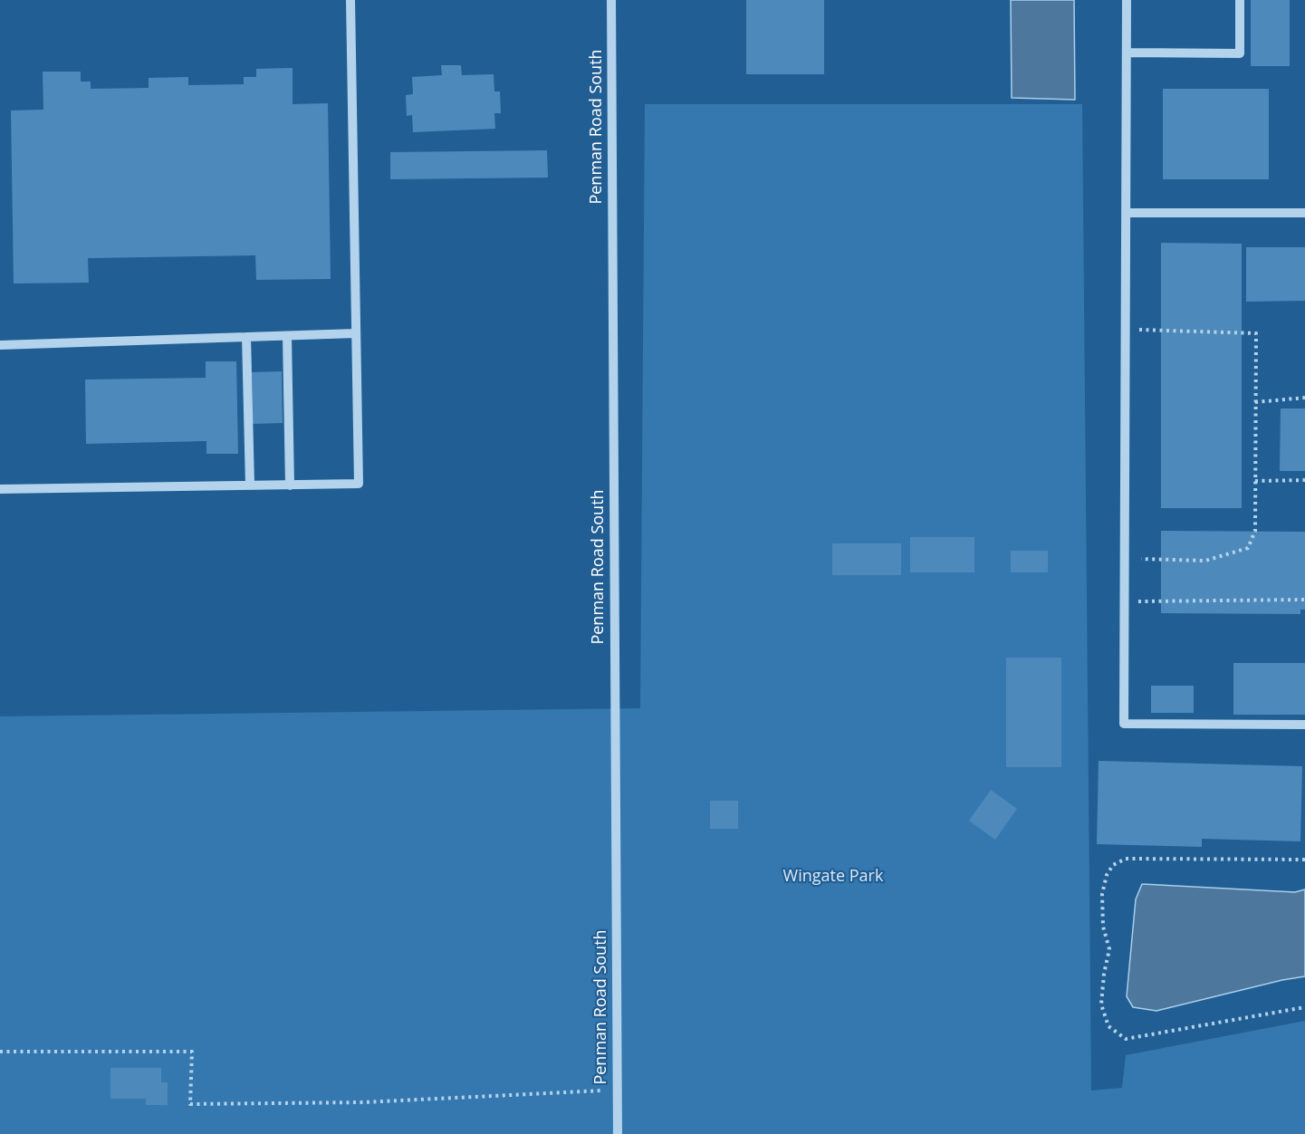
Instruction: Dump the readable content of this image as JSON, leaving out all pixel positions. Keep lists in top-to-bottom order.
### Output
{
  "streets": {
    "street": ["Penman Road South"]
  },
  "parks": ["Wingate Park"]
}
